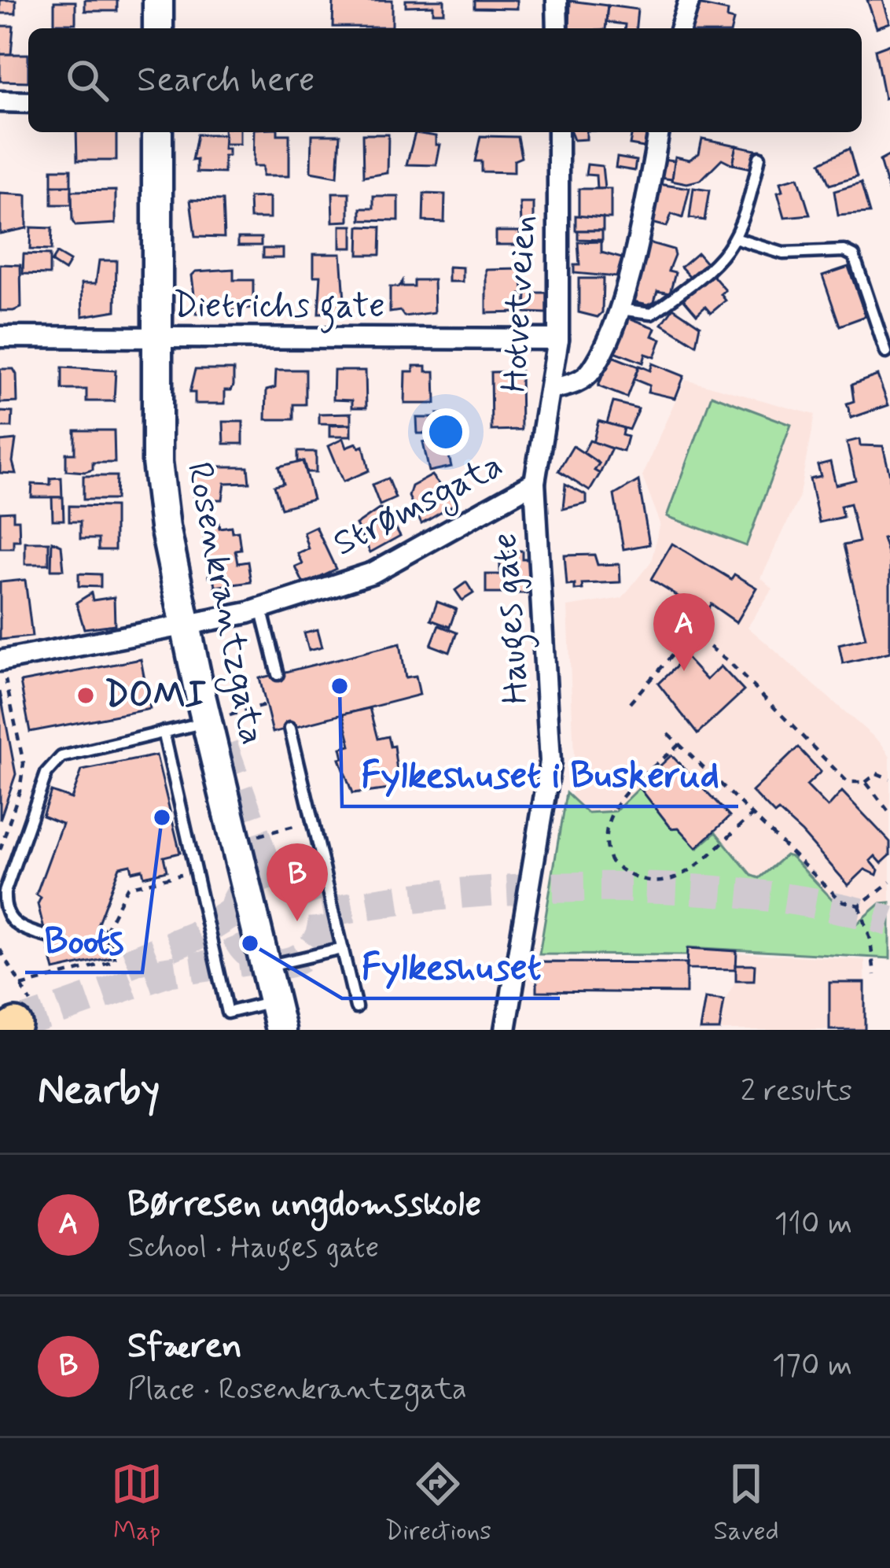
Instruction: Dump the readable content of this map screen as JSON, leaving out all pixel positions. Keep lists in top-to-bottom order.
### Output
{
  "streets": {
    "street": [
      "Hotvetveien",
      "Dietrichs gate",
      "Strømsgata",
      "Rosenkrantzgata",
      "Hauges gate"
    ]
  },
  "crossings": [
    ["Hotvetveien", "Dietrichs gate"],
    ["Hotvetveien", "Strømsgata"],
    ["Hotvetveien", "Hauges gate"],
    ["Dietrichs gate", "Rosenkrantzgata"],
    ["Strømsgata", "Rosenkrantzgata"],
    ["Strømsgata", "Hauges gate"]
  ],
  "places": [
    "Fylkeshuset i Buskerud",
    "DOMI",
    "Boots",
    "Fylkeshuset"
  ],
  "page": {
    "search": "Search here",
    "pins": ["A", "B"],
    "heading": ["Nearby", "2 results"],
    "list": [
      {
        "mark": "A",
        "name": "Børresen ungdomsskole",
        "note": "School · Hauges gate",
        "value": "110 m"
      },
      {
        "mark": "B",
        "name": "Sfæren",
        "note": "Place · Rosenkrantzgata",
        "value": "170 m"
      }
    ],
    "nav": ["Map", "Directions", "Saved"]
  }
}
